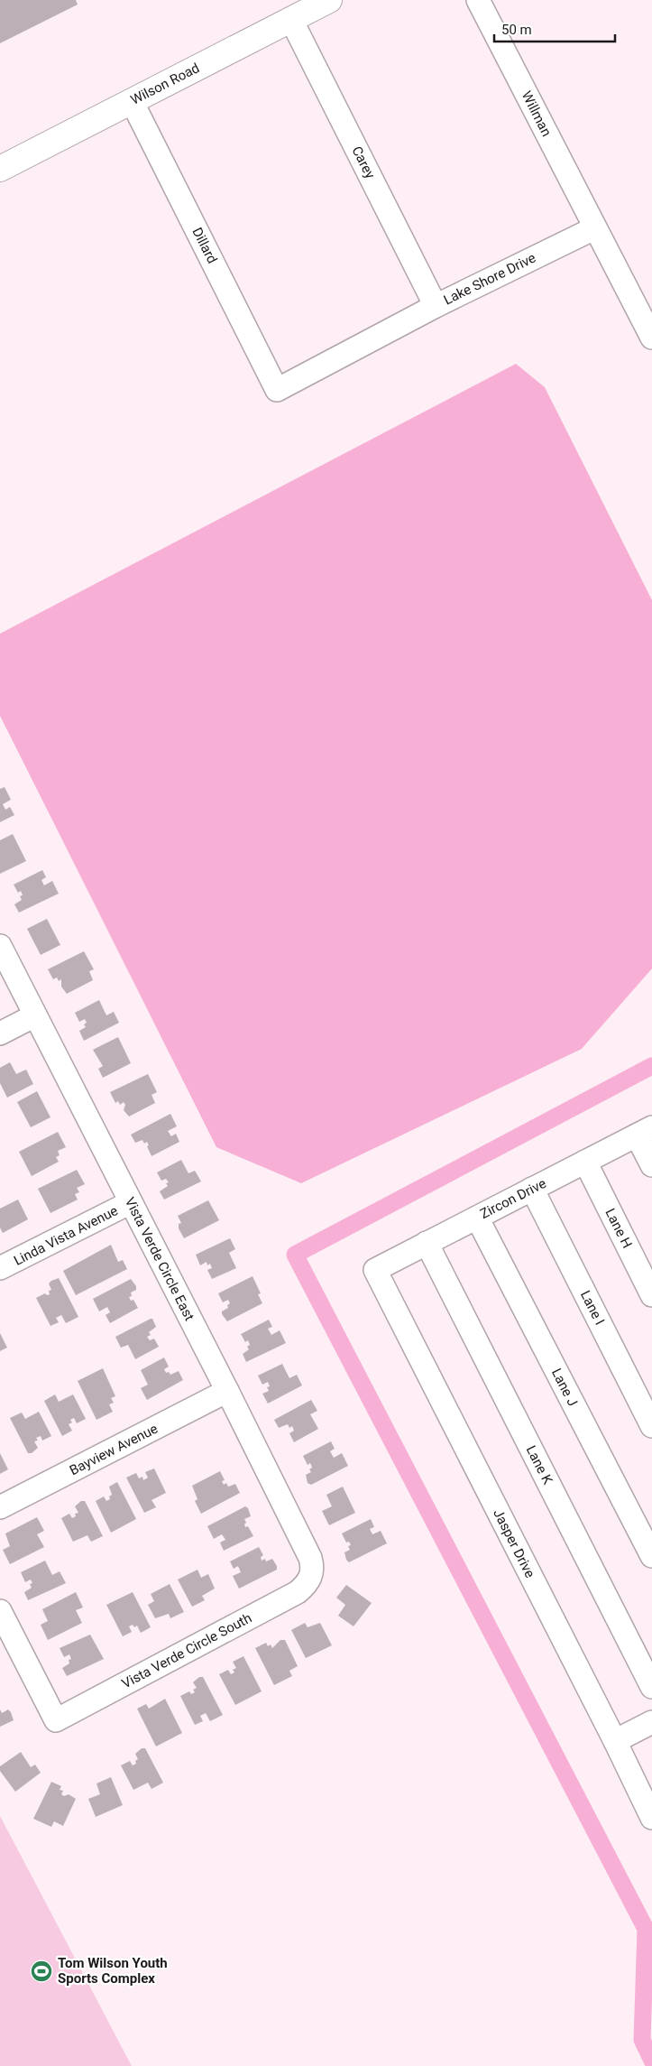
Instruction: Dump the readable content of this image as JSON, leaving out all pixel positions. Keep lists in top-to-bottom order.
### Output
{
  "streets": {
    "main road": ["Wilson Road"],
    "street": [
      "Willman",
      "Carey",
      "Dillard",
      "Lake Shore Drive",
      "Zircon Drive",
      "Lane H",
      "Linda Vista Avenue",
      "Vista Verde Circle East",
      "Lane I",
      "Lane J",
      "Bayview Avenue",
      "Lane K",
      "Jasper Drive",
      "Vista Verde Circle South"
    ]
  },
  "crossings": [
    ["Wilson Road", "Carey"],
    ["Wilson Road", "Dillard"],
    ["Willman", "Lake Shore Drive"],
    ["Carey", "Lake Shore Drive"],
    ["Dillard", "Lake Shore Drive"],
    ["Zircon Drive", "Lane H"],
    ["Zircon Drive", "Lane I"],
    ["Zircon Drive", "Lane J"],
    ["Zircon Drive", "Lane K"],
    ["Zircon Drive", "Jasper Drive"],
    ["Linda Vista Avenue", "Vista Verde Circle East"],
    ["Vista Verde Circle East", "Bayview Avenue"],
    ["Vista Verde Circle East", "Vista Verde Circle South"]
  ],
  "places": {
    "sports": ["Tom Wilson Youth Sports Complex"]
  },
  "scale_bar": "50 m"
}
